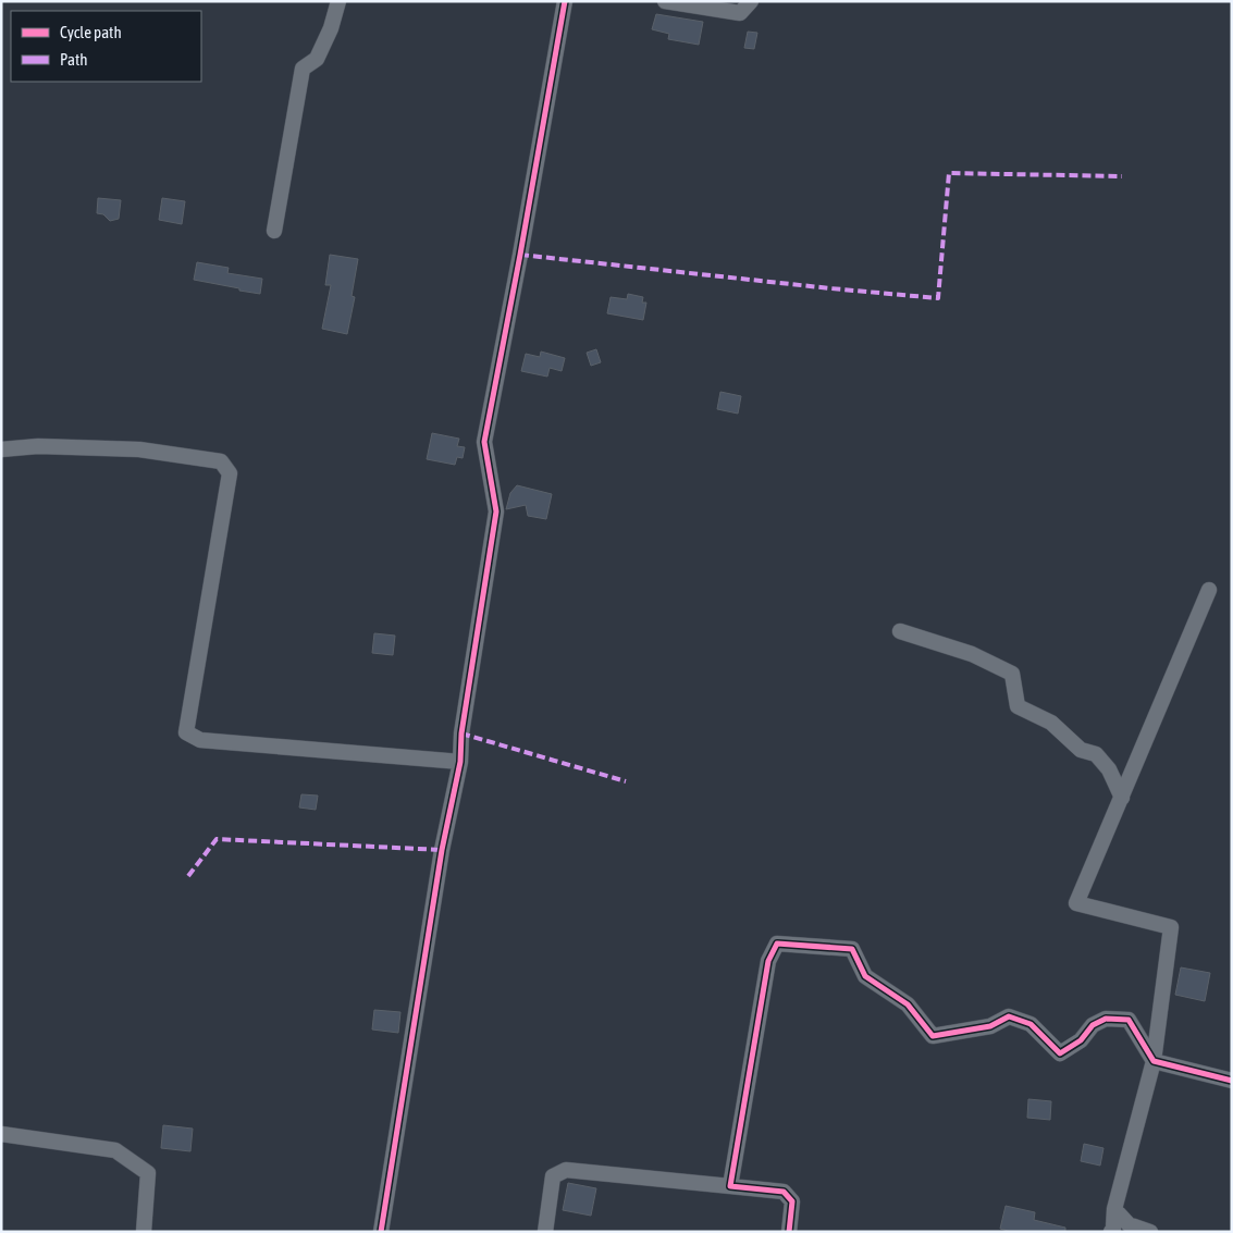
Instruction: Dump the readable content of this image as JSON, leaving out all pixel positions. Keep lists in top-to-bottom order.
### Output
{
  "legend": ["Cycle path", "Path"]
}
